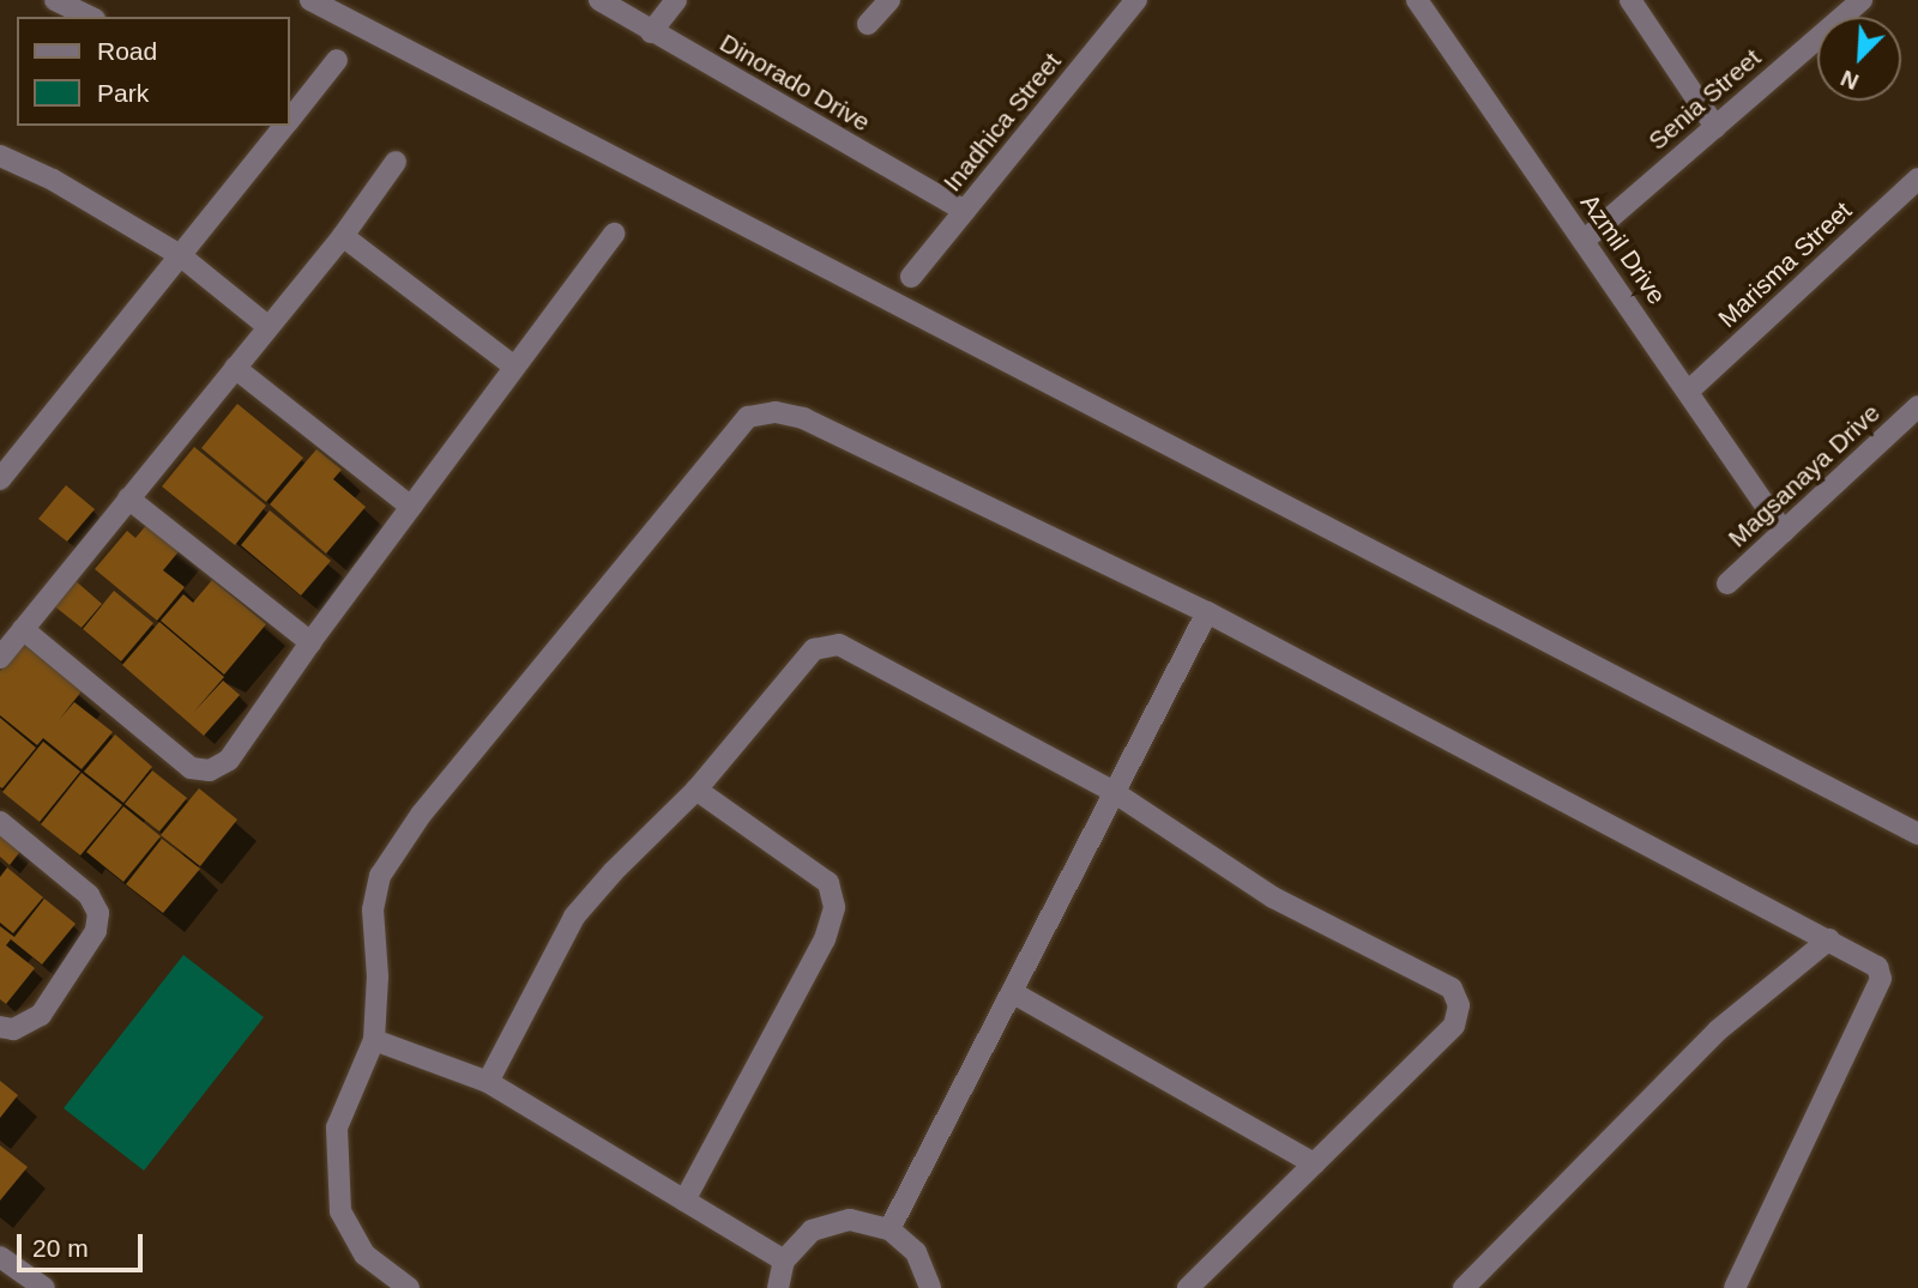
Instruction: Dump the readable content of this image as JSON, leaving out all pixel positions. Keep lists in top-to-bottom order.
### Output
{
  "streets": {
    "street": [
      "Dinorado Drive",
      "Senia Street",
      "Inadhica Street",
      "Azmil Drive",
      "Marisma Street",
      "Magsanaya Drive"
    ]
  },
  "crossings": [
    ["Dinorado Drive", "Inadhica Street"],
    ["Senia Street", "Azmil Drive"],
    ["Azmil Drive", "Marisma Street"],
    ["Azmil Drive", "Magsanaya Drive"]
  ],
  "legend": ["Road", "Park"],
  "scale_bar": "20 m",
  "north": "bottom left"
}
